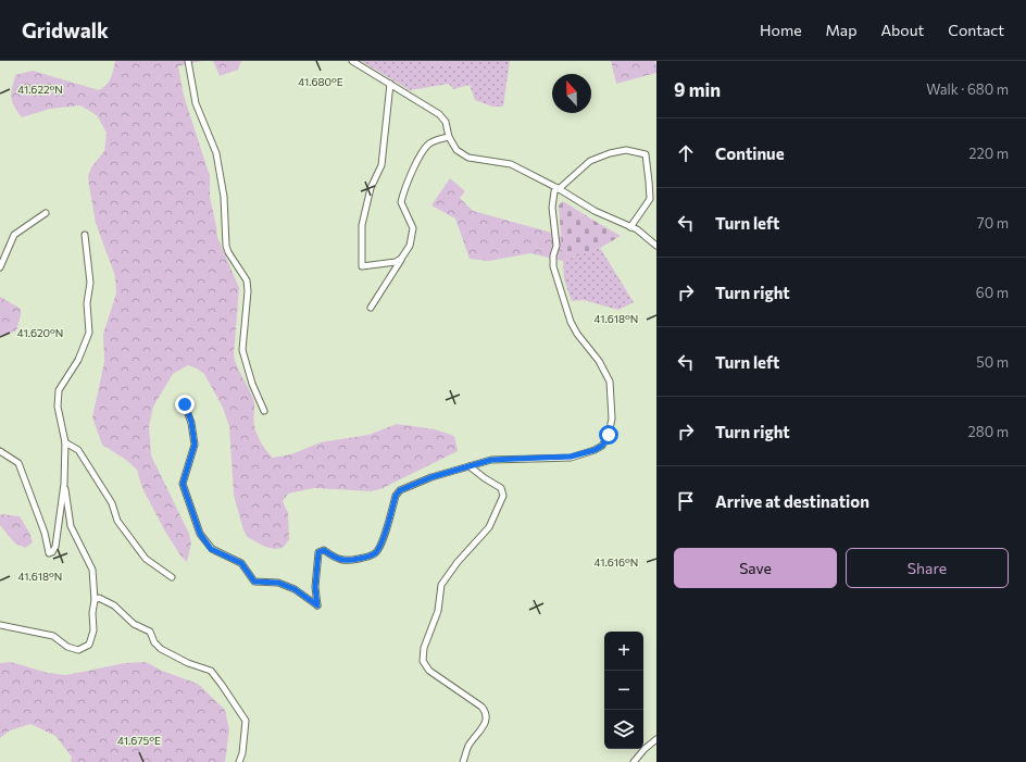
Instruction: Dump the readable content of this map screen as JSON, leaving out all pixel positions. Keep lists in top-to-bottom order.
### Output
{
  "north": "top",
  "page": {
    "header": "Gridwalk",
    "nav": [
      "Home",
      "Map",
      "About",
      "Contact"
    ],
    "heading": ["9 min", "Walk · 680 m"],
    "list": [
      ["Continue", "220 m"],
      ["Turn left", "70 m"],
      ["Turn right", "60 m"],
      ["Turn left", "50 m"],
      ["Turn right", "280 m"],
      "Arrive at destination"
    ],
    "buttons": ["Save", "Share"],
    "map_buttons": ["+", "−"]
  },
  "coordinates": [
    "41.680°E",
    "41.622°N",
    "41.618°N",
    "41.620°N",
    "41.616°N",
    "41.675°E"
  ]
}
